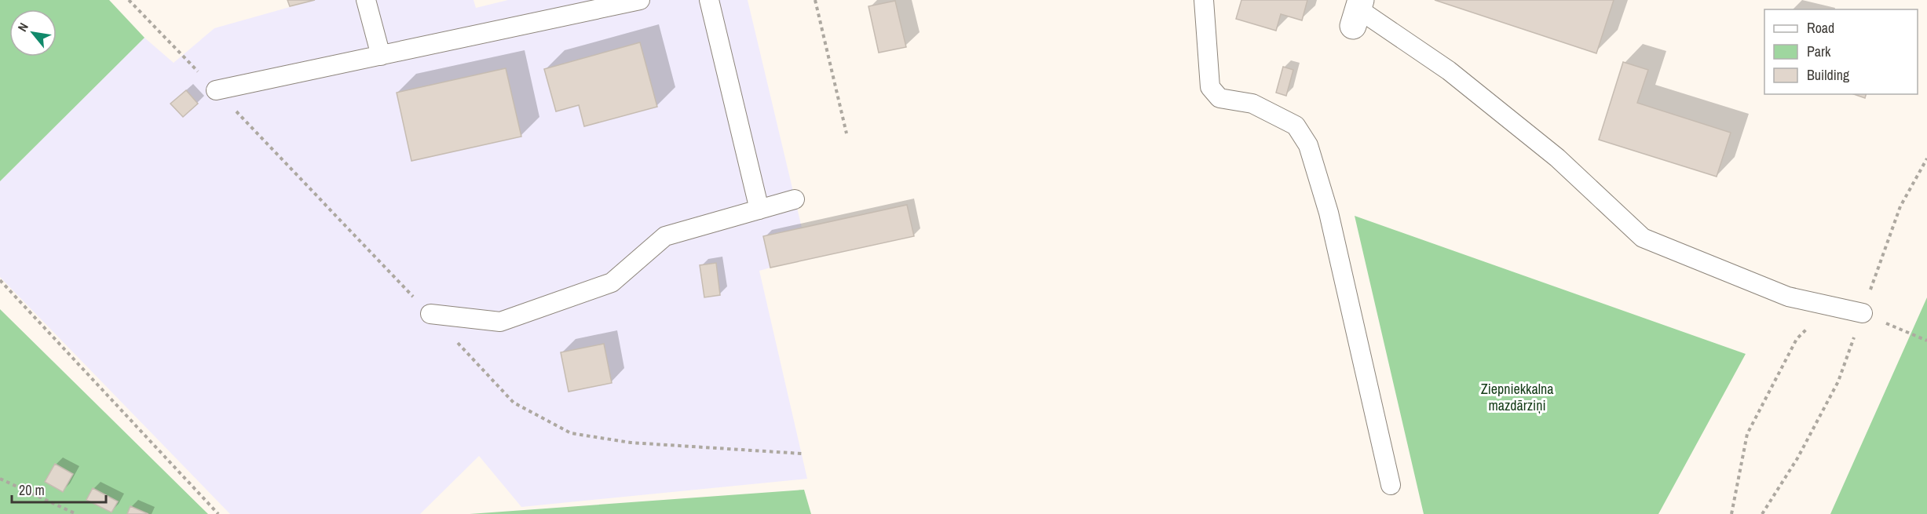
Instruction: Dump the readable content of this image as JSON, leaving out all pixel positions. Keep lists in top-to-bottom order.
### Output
{
  "parks": ["Ziepniekkalna mazdārziņi"],
  "legend": ["Road", "Park", "Building"],
  "scale_bar": "20 m",
  "north": "top left"
}
